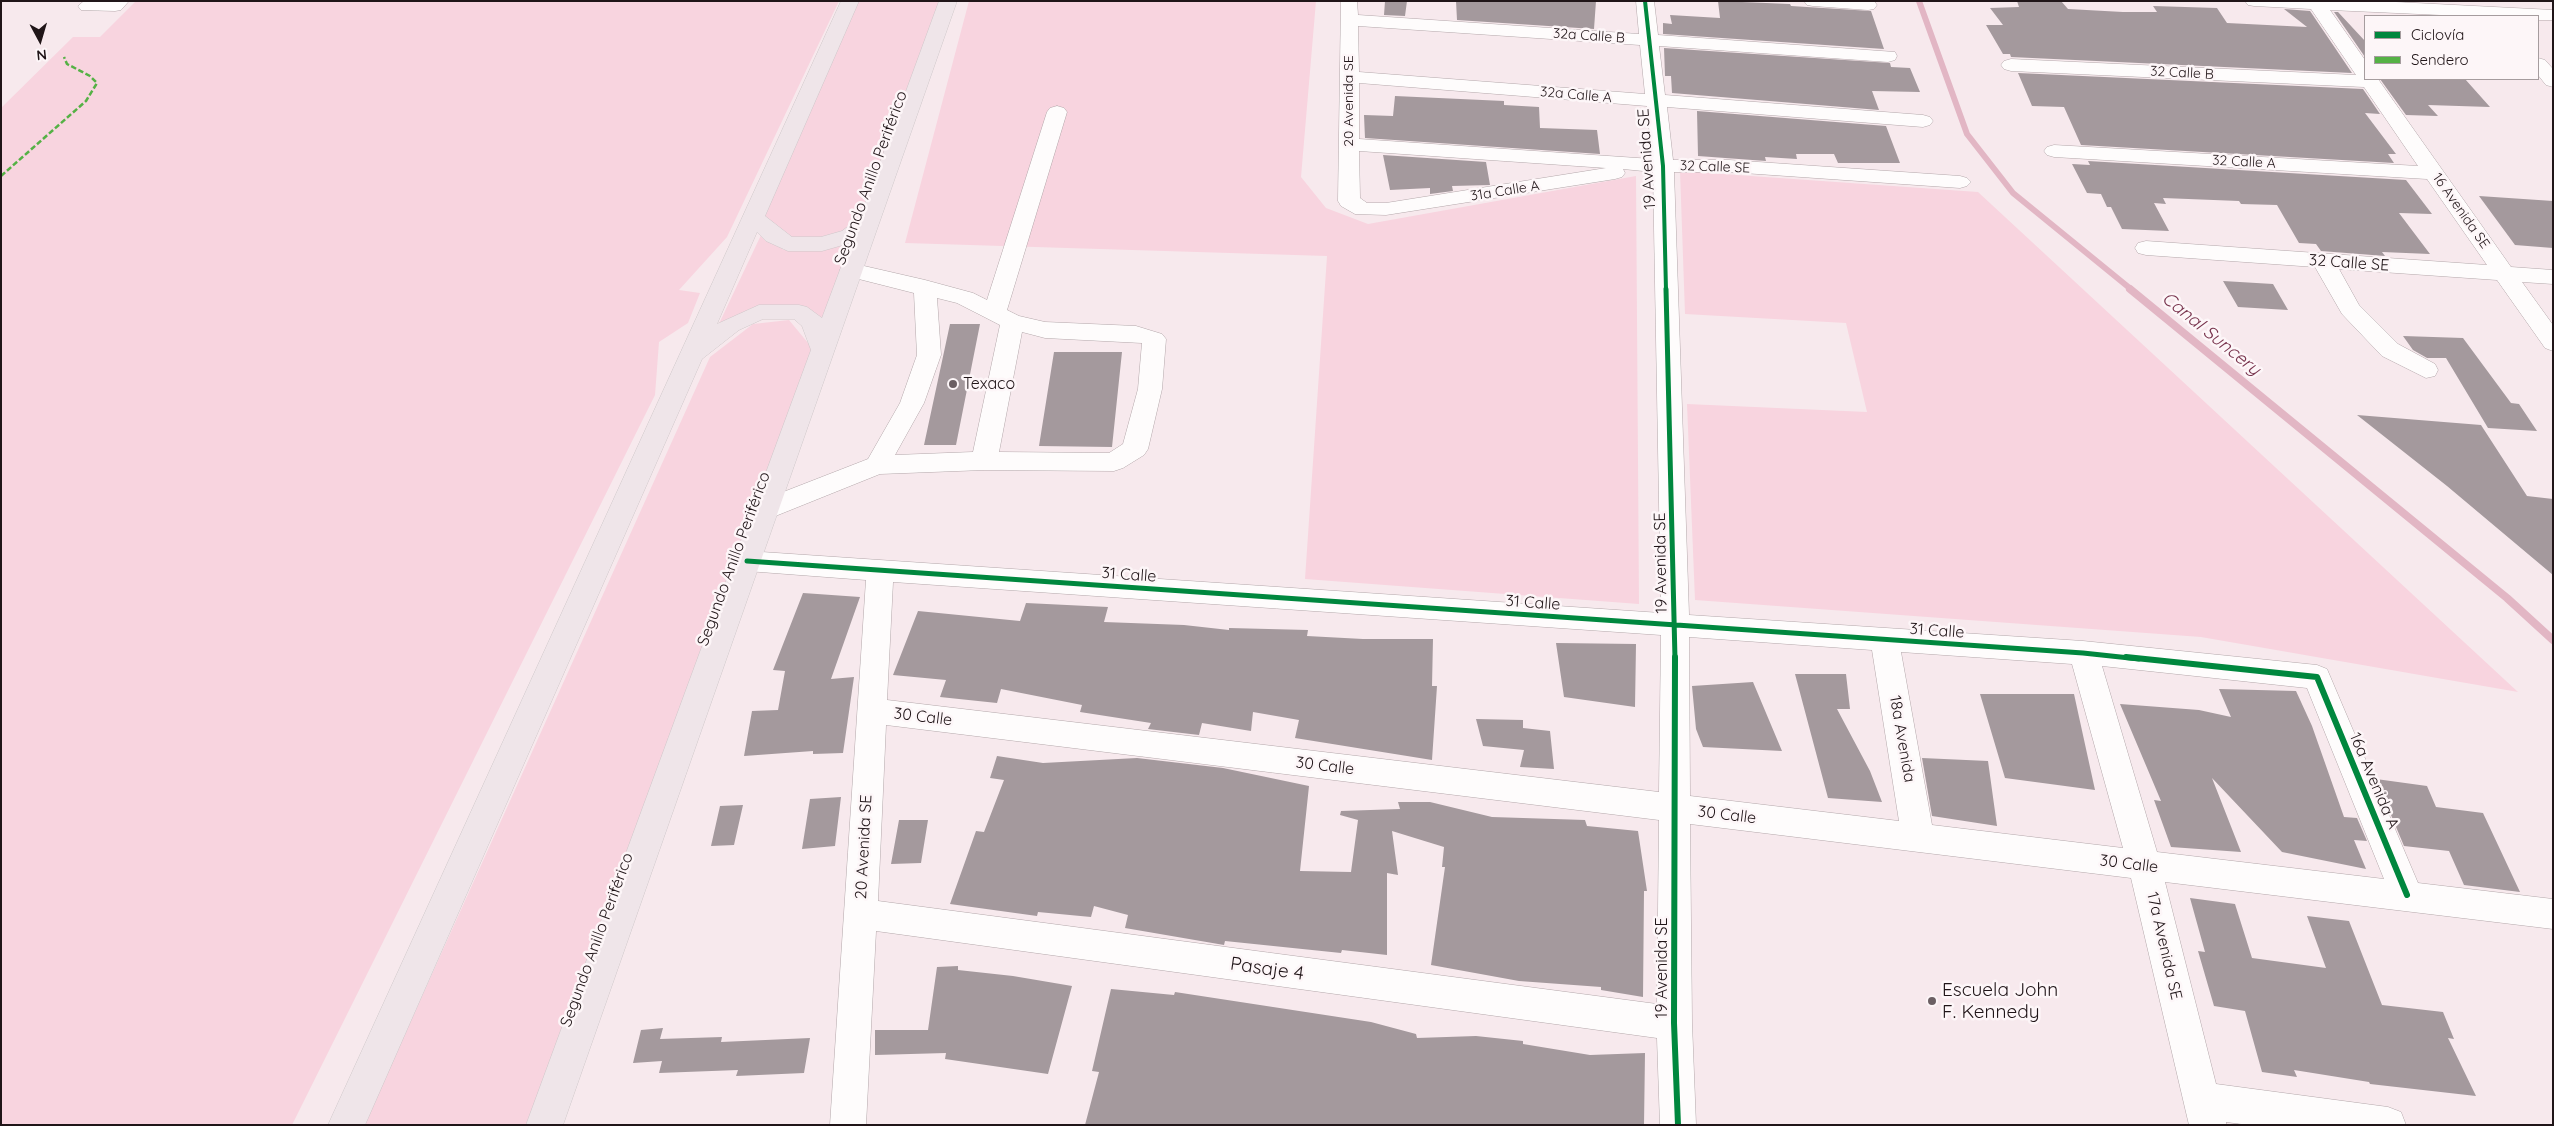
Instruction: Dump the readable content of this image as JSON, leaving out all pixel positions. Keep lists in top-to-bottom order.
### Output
{
  "streets": {
    "main road": ["Segundo Anillo Periférico"],
    "street": [
      "32a Calle B",
      "32 Calle B",
      "32a Calle A",
      "20 Avenida SE",
      "19 Avenida SE",
      "32 Calle A",
      "32 Calle SE",
      "31a Calle A",
      "16 Avenida SE",
      "31 Calle",
      "30 Calle",
      "18a Avenida",
      "16a Avenida A",
      "17a Avenida SE",
      "Pasaje 4"
    ]
  },
  "crossings": [
    ["32a Calle B", "20 Avenida SE"],
    ["32a Calle B", "19 Avenida SE"],
    ["32 Calle B", "16 Avenida SE"],
    ["32a Calle A", "20 Avenida SE"],
    ["32a Calle A", "19 Avenida SE"],
    ["20 Avenida SE", "32 Calle SE"],
    ["20 Avenida SE", "31a Calle A"],
    ["20 Avenida SE", "31 Calle"],
    ["20 Avenida SE", "30 Calle"],
    ["20 Avenida SE", "Pasaje 4"],
    ["19 Avenida SE", "32 Calle SE"],
    ["19 Avenida SE", "31a Calle A"],
    ["19 Avenida SE", "31 Calle"],
    ["19 Avenida SE", "30 Calle"],
    ["19 Avenida SE", "Pasaje 4"],
    ["32 Calle A", "16 Avenida SE"],
    ["32 Calle SE", "31a Calle A"],
    ["32 Calle SE", "16 Avenida SE"],
    ["Segundo Anillo Periférico", "31 Calle"],
    ["31 Calle", "18a Avenida"],
    ["31 Calle", "16a Avenida A"],
    ["31 Calle", "17a Avenida SE"],
    ["30 Calle", "18a Avenida"],
    ["30 Calle", "16a Avenida A"],
    ["30 Calle", "17a Avenida SE"]
  ],
  "water": ["Canal Suncery"],
  "places": ["Texaco", "Escuela John F. Kennedy"],
  "legend": ["Ciclovía", "Sendero"],
  "north": "bottom"
}
